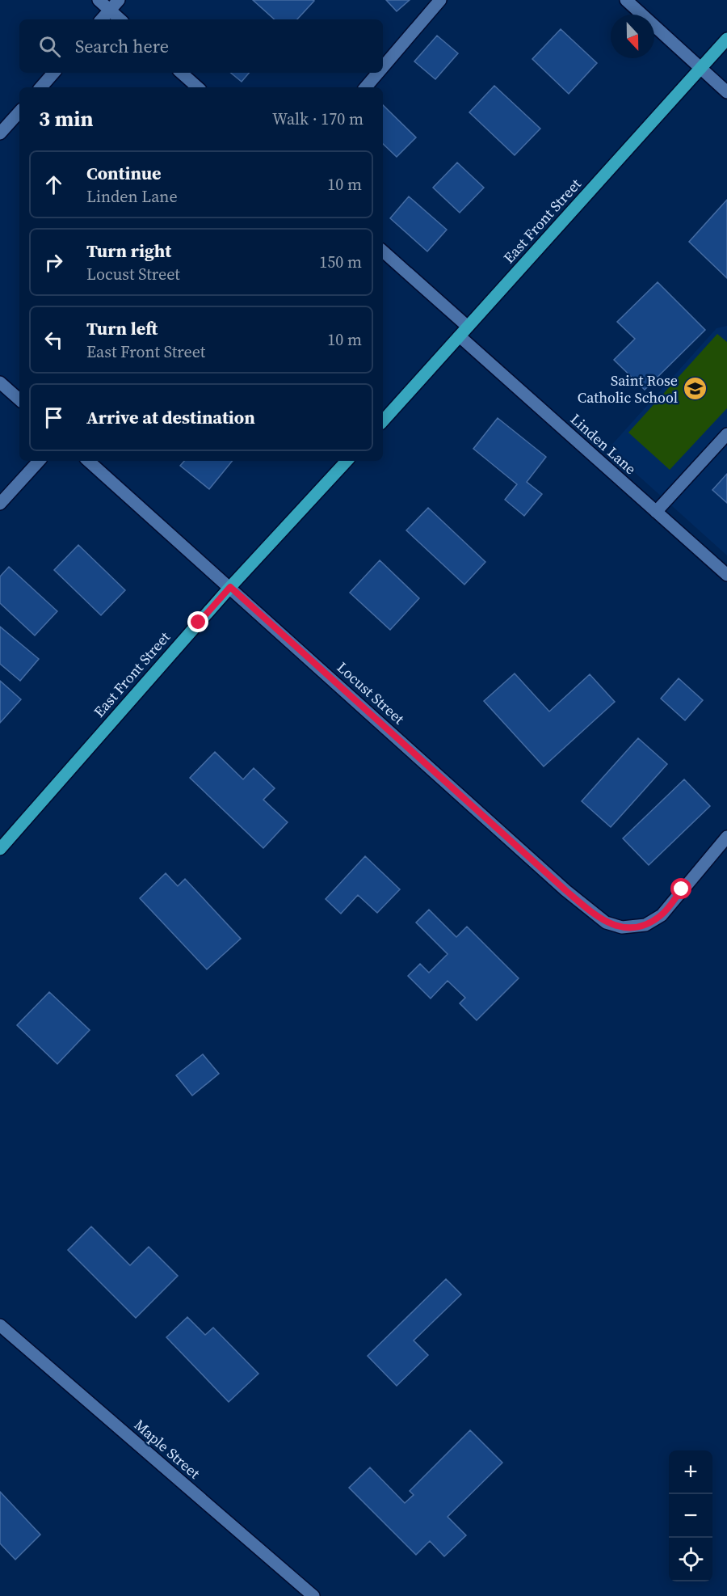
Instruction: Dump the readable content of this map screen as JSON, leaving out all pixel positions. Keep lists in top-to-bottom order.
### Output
{
  "streets": {
    "main road": ["East Front Street"],
    "street": ["Linden Lane", "Locust Street", "Maple Street"]
  },
  "crossings": [
    ["East Front Street", "Linden Lane"],
    ["East Front Street", "Locust Street"]
  ],
  "places": {
    "school or university": ["Saint Rose Catholic School"]
  },
  "north": "bottom",
  "page": {
    "search": "Search here",
    "heading": ["3 min", "Walk · 170 m"],
    "list": [
      ["Continue", "Linden Lane", "10 m"],
      ["Turn right", "Locust Street", "150 m"],
      ["Turn left", "East Front Street", "10 m"],
      "Arrive at destination"
    ],
    "map_buttons": ["+", "−"]
  }
}
